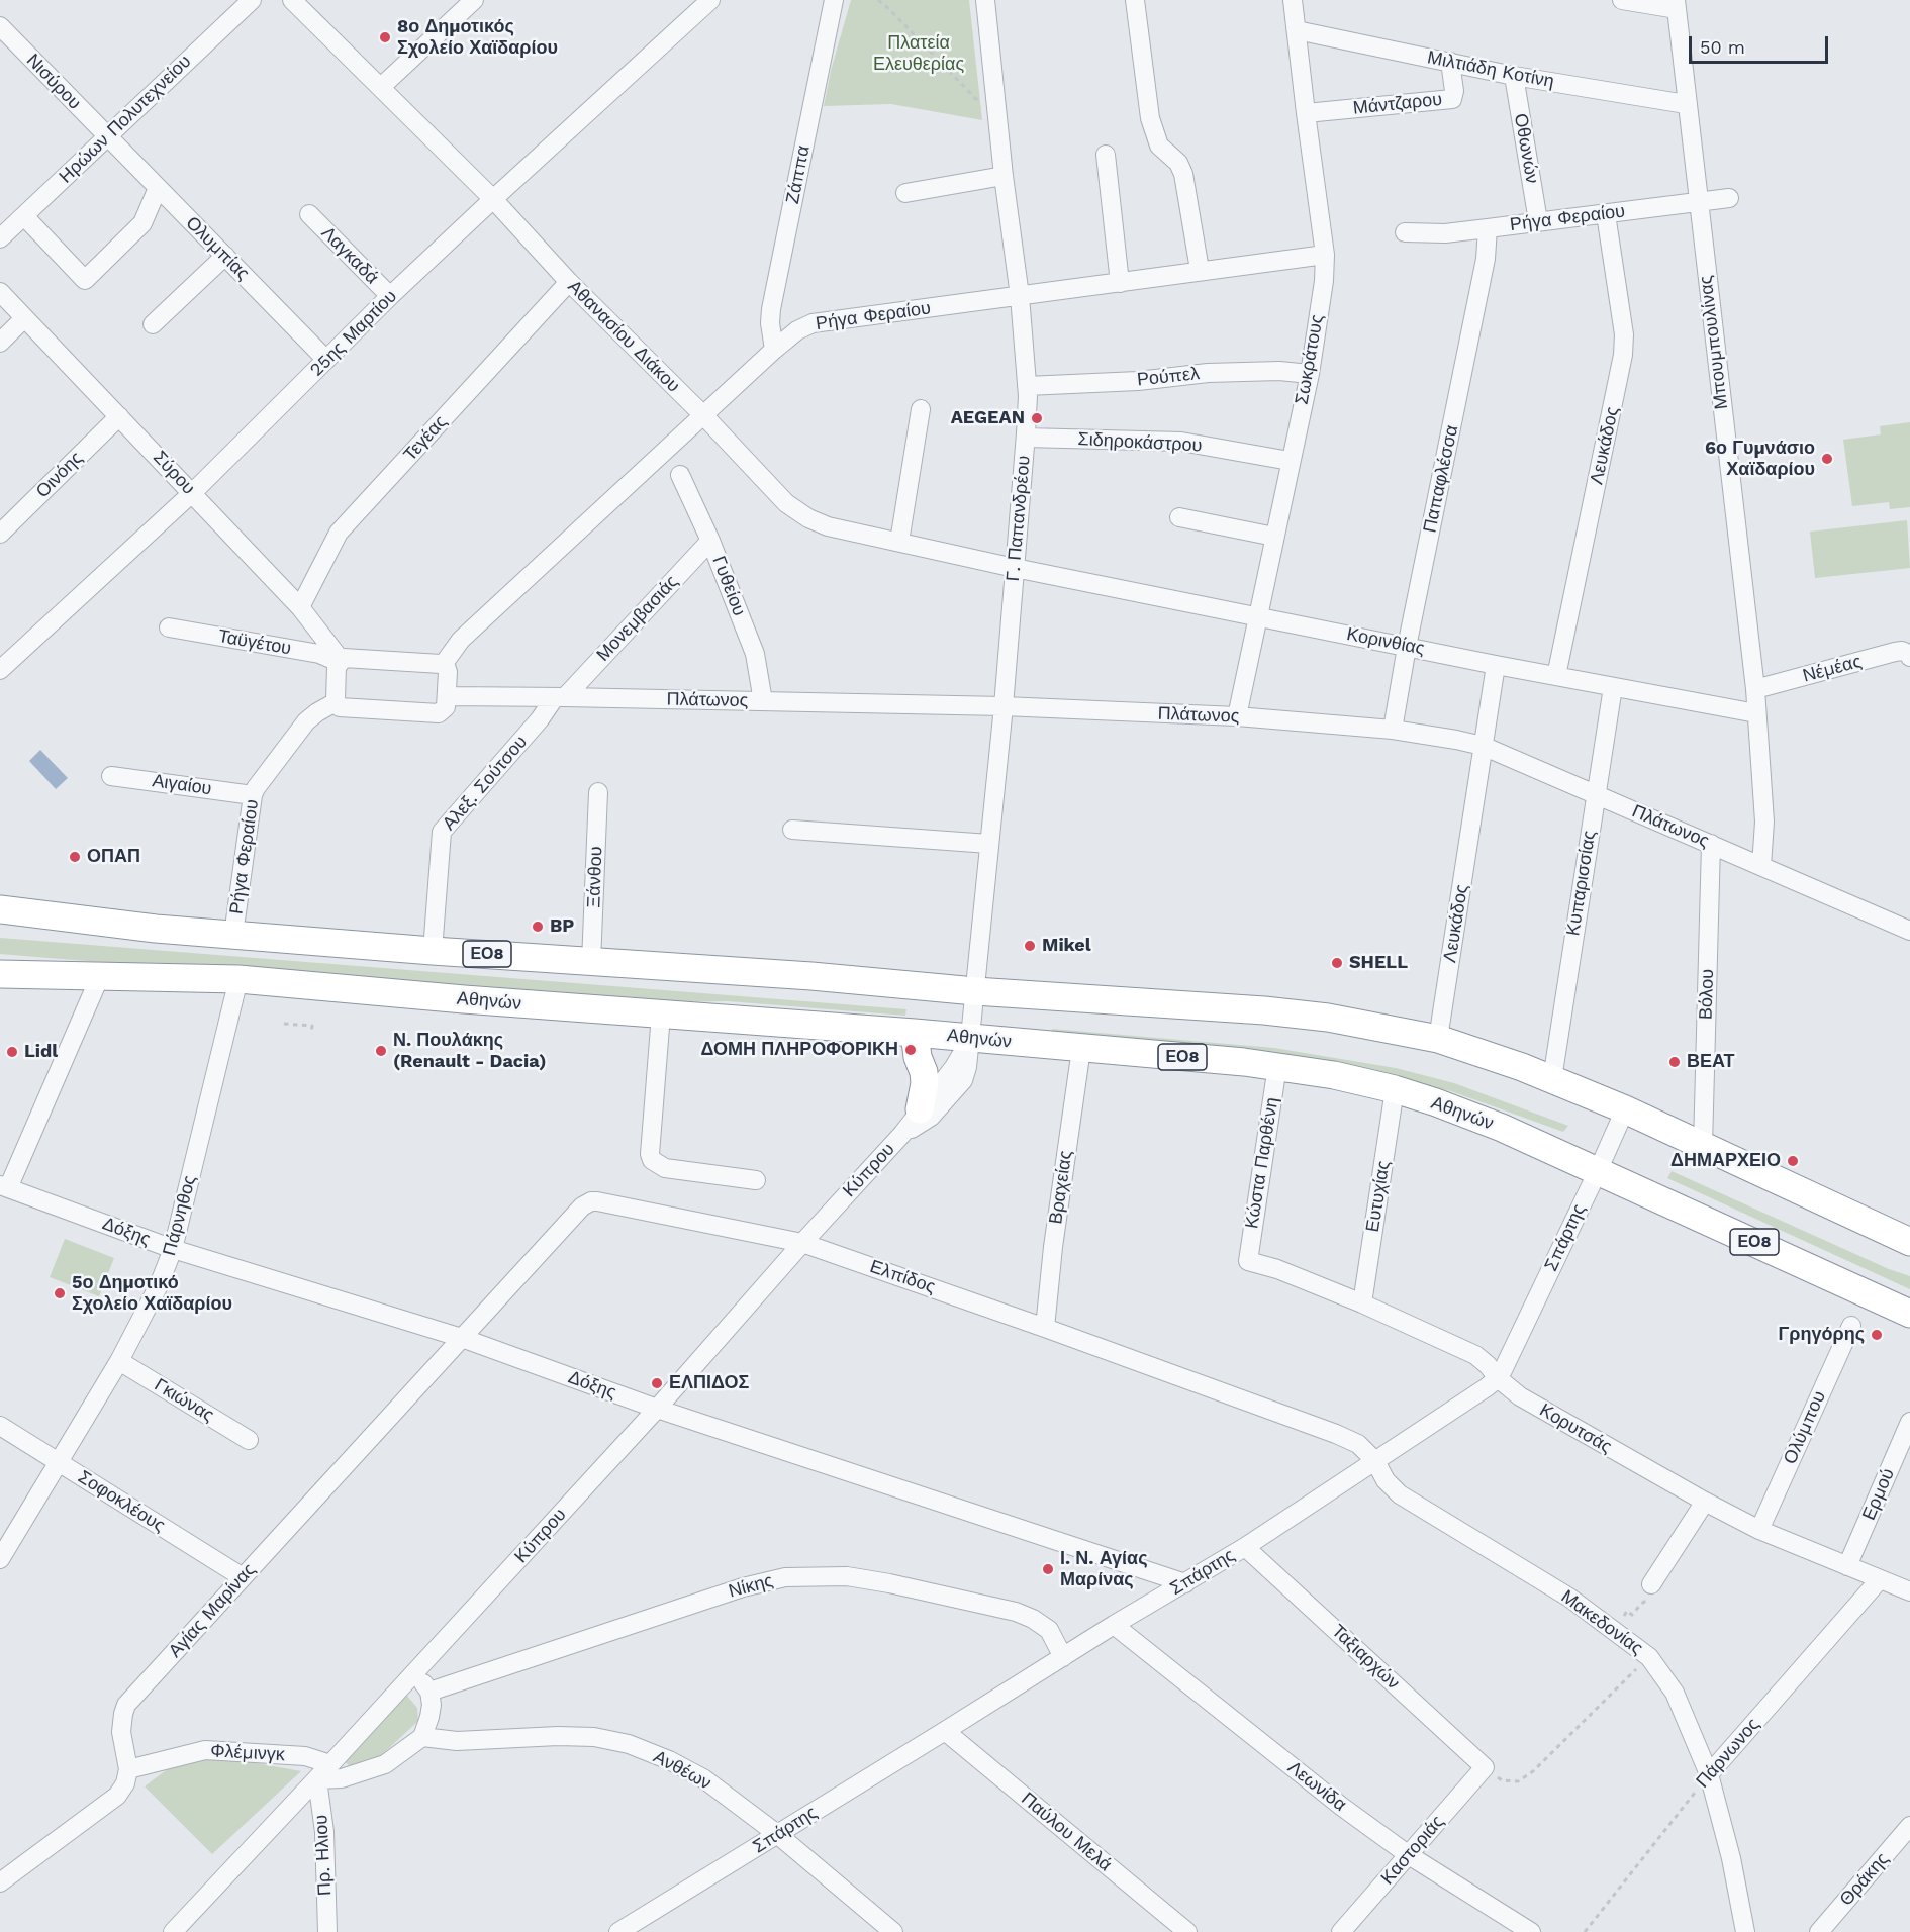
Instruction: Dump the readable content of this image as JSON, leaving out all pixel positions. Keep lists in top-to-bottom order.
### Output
{
  "streets": {
    "highway": ["ΕΟ8", "Αθηνών"],
    "street": [
      "Μιλτιάδη Κοτίνη",
      "Νισύρου",
      "Μάντζαρου",
      "Ηρώων Πολυτεχνείου",
      "Οθωνών",
      "Ζάππα",
      "Ρήγα Φεραίου",
      "Ολυμπίας",
      "Λαγκαδά",
      "25ης Μαρτίου",
      "Αθανασίου Διάκου",
      "Μπουμπουλίνας",
      "Σωκράτους",
      "Ρούπελ",
      "Τεγέας",
      "Σιδηροκάστρου",
      "Λευκάδος",
      "Σύρου",
      "Οινόης",
      "Παπαφλέσσα",
      "Γ. Παπανδρέου",
      "Γυθείου",
      "Μονεμβασιάς",
      "Κορινθίας",
      "Ταϋγέτου",
      "Νέμέας",
      "Πλάτωνος",
      "Αλεξ. Σούτσου",
      "Αιγαίου",
      "Ξάνθου",
      "Κυπαρισσίας",
      "Βόλου",
      "Κώστα Παρθένη",
      "Κύπρου",
      "Βραχείας",
      "Ευτυχίας",
      "Πάρνηθος",
      "Δόξης",
      "Σπάρτης",
      "Ελπίδος",
      "Γκιώνας",
      "Ολύμπου",
      "Κορυτσάς",
      "Ερμού",
      "Σοφοκλέους",
      "Νίκης",
      "Αγίας Μαρίνας",
      "Μακεδονίας",
      "Ταξιαρχών",
      "Φλέμινγκ",
      "Πάρνωνος",
      "Ανθέων",
      "Λεωνίδα",
      "Παύλου Μελά",
      "Καστοριάς",
      "Πρ. Ηλιου",
      "Θράκης"
    ]
  },
  "crossings": [
    ["Μιλτιάδη Κοτίνη", "Μάντζαρου"],
    ["Μιλτιάδη Κοτίνη", "Οθωνών"],
    ["Μιλτιάδη Κοτίνη", "Μπουμπουλίνας"],
    ["Μιλτιάδη Κοτίνη", "Σωκράτους"],
    ["Νισύρου", "Ηρώων Πολυτεχνείου"],
    ["Νισύρου", "Ολυμπίας"],
    ["Μάντζαρου", "Σωκράτους"],
    ["Ηρώων Πολυτεχνείου", "Ολυμπίας"],
    ["Οθωνών", "Ρήγα Φεραίου"],
    ["Ζάππα", "Ρήγα Φεραίου"],
    ["Ρήγα Φεραίου", "Αθανασίου Διάκου"],
    ["Ρήγα Φεραίου", "Μπουμπουλίνας"],
    ["Ρήγα Φεραίου", "Σωκράτους"],
    ["Ρήγα Φεραίου", "Λευκάδος"],
    ["Ρήγα Φεραίου", "Παπαφλέσσα"],
    ["Ρήγα Φεραίου", "Γ. Παπανδρέου"],
    ["Ρήγα Φεραίου", "Ταϋγέτου"],
    ["Ρήγα Φεραίου", "Αιγαίου"],
    ["Ρήγα Φεραίου", "ΕΟ8"],
    ["Ολυμπίας", "25ης Μαρτίου"],
    ["Λαγκαδά", "25ης Μαρτίου"],
    ["25ης Μαρτίου", "Αθανασίου Διάκου"],
    ["25ης Μαρτίου", "Σύρου"],
    ["Αθανασίου Διάκου", "Τεγέας"],
    ["Αθανασίου Διάκου", "Γ. Παπανδρέου"],
    ["Αθανασίου Διάκου", "Κορινθίας"],
    ["Μπουμπουλίνας", "Κορινθίας"],
    ["Μπουμπουλίνας", "Νέμέας"],
    ["Μπουμπουλίνας", "Πλάτωνος"],
    ["Σωκράτους", "Ρούπελ"],
    ["Σωκράτους", "Σιδηροκάστρου"],
    ["Σωκράτους", "Κορινθίας"],
    ["Σωκράτους", "Πλάτωνος"],
    ["Ρούπελ", "Γ. Παπανδρέου"],
    ["Τεγέας", "Σύρου"],
    ["Σιδηροκάστρου", "Γ. Παπανδρέου"],
    ["Λευκάδος", "Κορινθίας"],
    ["Λευκάδος", "Πλάτωνος"],
    ["Λευκάδος", "ΕΟ8"],
    ["Σύρου", "Οινόης"],
    ["Σύρου", "Ταϋγέτου"],
    ["Παπαφλέσσα", "Κορινθίας"],
    ["Παπαφλέσσα", "Πλάτωνος"],
    ["Γ. Παπανδρέου", "Κορινθίας"],
    ["Γ. Παπανδρέου", "Πλάτωνος"],
    ["Γ. Παπανδρέου", "ΕΟ8"],
    ["Γ. Παπανδρέου", "Αθηνών"],
    ["Γ. Παπανδρέου", "Κύπρου"],
    ["Γυθείου", "Μονεμβασιάς"],
    ["Γυθείου", "Πλάτωνος"],
    ["Μονεμβασιάς", "Πλάτωνος"],
    ["Μονεμβασιάς", "Αλεξ. Σούτσου"],
    ["Κορινθίας", "Κυπαρισσίας"],
    ["Πλάτωνος", "Αλεξ. Σούτσου"],
    ["Πλάτωνος", "Κυπαρισσίας"],
    ["Πλάτωνος", "Βόλου"],
    ["Αλεξ. Σούτσου", "ΕΟ8"],
    ["Ξάνθου", "ΕΟ8"],
    ["Κυπαρισσίας", "ΕΟ8"],
    ["ΕΟ8", "Βόλου"],
    ["ΕΟ8", "Σπάρτης"],
    ["Αθηνών", "Κώστα Παρθένη"],
    ["Αθηνών", "Κύπρου"],
    ["Αθηνών", "Βραχείας"],
    ["Αθηνών", "Ευτυχίας"],
    ["Αθηνών", "Πάρνηθος"],
    ["Αθηνών", "Σπάρτης"],
    ["Κώστα Παρθένη", "Κορυτσάς"],
    ["Κύπρου", "Δόξης"],
    ["Κύπρου", "Ελπίδος"],
    ["Κύπρου", "Φλέμινγκ"],
    ["Κύπρου", "Πρ. Ηλιου"],
    ["Βραχείας", "Ελπίδος"],
    ["Ευτυχίας", "Κορυτσάς"],
    ["Πάρνηθος", "Δόξης"],
    ["Πάρνηθος", "Γκιώνας"],
    ["Πάρνηθος", "Σοφοκλέους"],
    ["Δόξης", "Σπάρτης"],
    ["Δόξης", "Ελπίδος"],
    ["Δόξης", "Αγίας Μαρίνας"],
    ["Σπάρτης", "Ελπίδος"],
    ["Σπάρτης", "Κορυτσάς"],
    ["Σπάρτης", "Νίκης"],
    ["Σπάρτης", "Μακεδονίας"],
    ["Σπάρτης", "Ταξιαρχών"],
    ["Σπάρτης", "Ανθέων"],
    ["Σπάρτης", "Λεωνίδα"],
    ["Σπάρτης", "Παύλου Μελά"],
    ["Ελπίδος", "Αγίας Μαρίνας"],
    ["Ελπίδος", "Μακεδονίας"],
    ["Ολύμπου", "Κορυτσάς"],
    ["Κορυτσάς", "Ερμού"],
    ["Κορυτσάς", "Πάρνωνος"],
    ["Σοφοκλέους", "Αγίας Μαρίνας"],
    ["Αγίας Μαρίνας", "Φλέμινγκ"],
    ["Μακεδονίας", "Πάρνωνος"],
    ["Ταξιαρχών", "Καστοριάς"],
    ["Λεωνίδα", "Καστοριάς"]
  ],
  "parks": ["Πλατεία Ελευθερίας"],
  "places": [
    "8ο Δημοτικός Σχολείο Χαϊδαρίου",
    "AEGEAN",
    "6ο Γυμνάσιο Χαϊδαρίου",
    "ΟΠΑΠ",
    "BP",
    "Mikel",
    "SHELL",
    "ΔΟΜΗ ΠΛΗΡΟΦΟΡΙΚΗ",
    "Ν. Πουλάκης (Renault - Dacia)",
    "Lidl",
    "ΒΕΑΤ",
    "ΔΗΜΑΡΧΕΙΟ",
    "5ο Δημοτικό Σχολείο Χαϊδαρίου",
    "Γρηγόρης",
    "ΕΛΠΙΔΟΣ",
    "Ι. Ν. Αγίας Μαρίνας"
  ],
  "scale_bar": "50 m"
}
